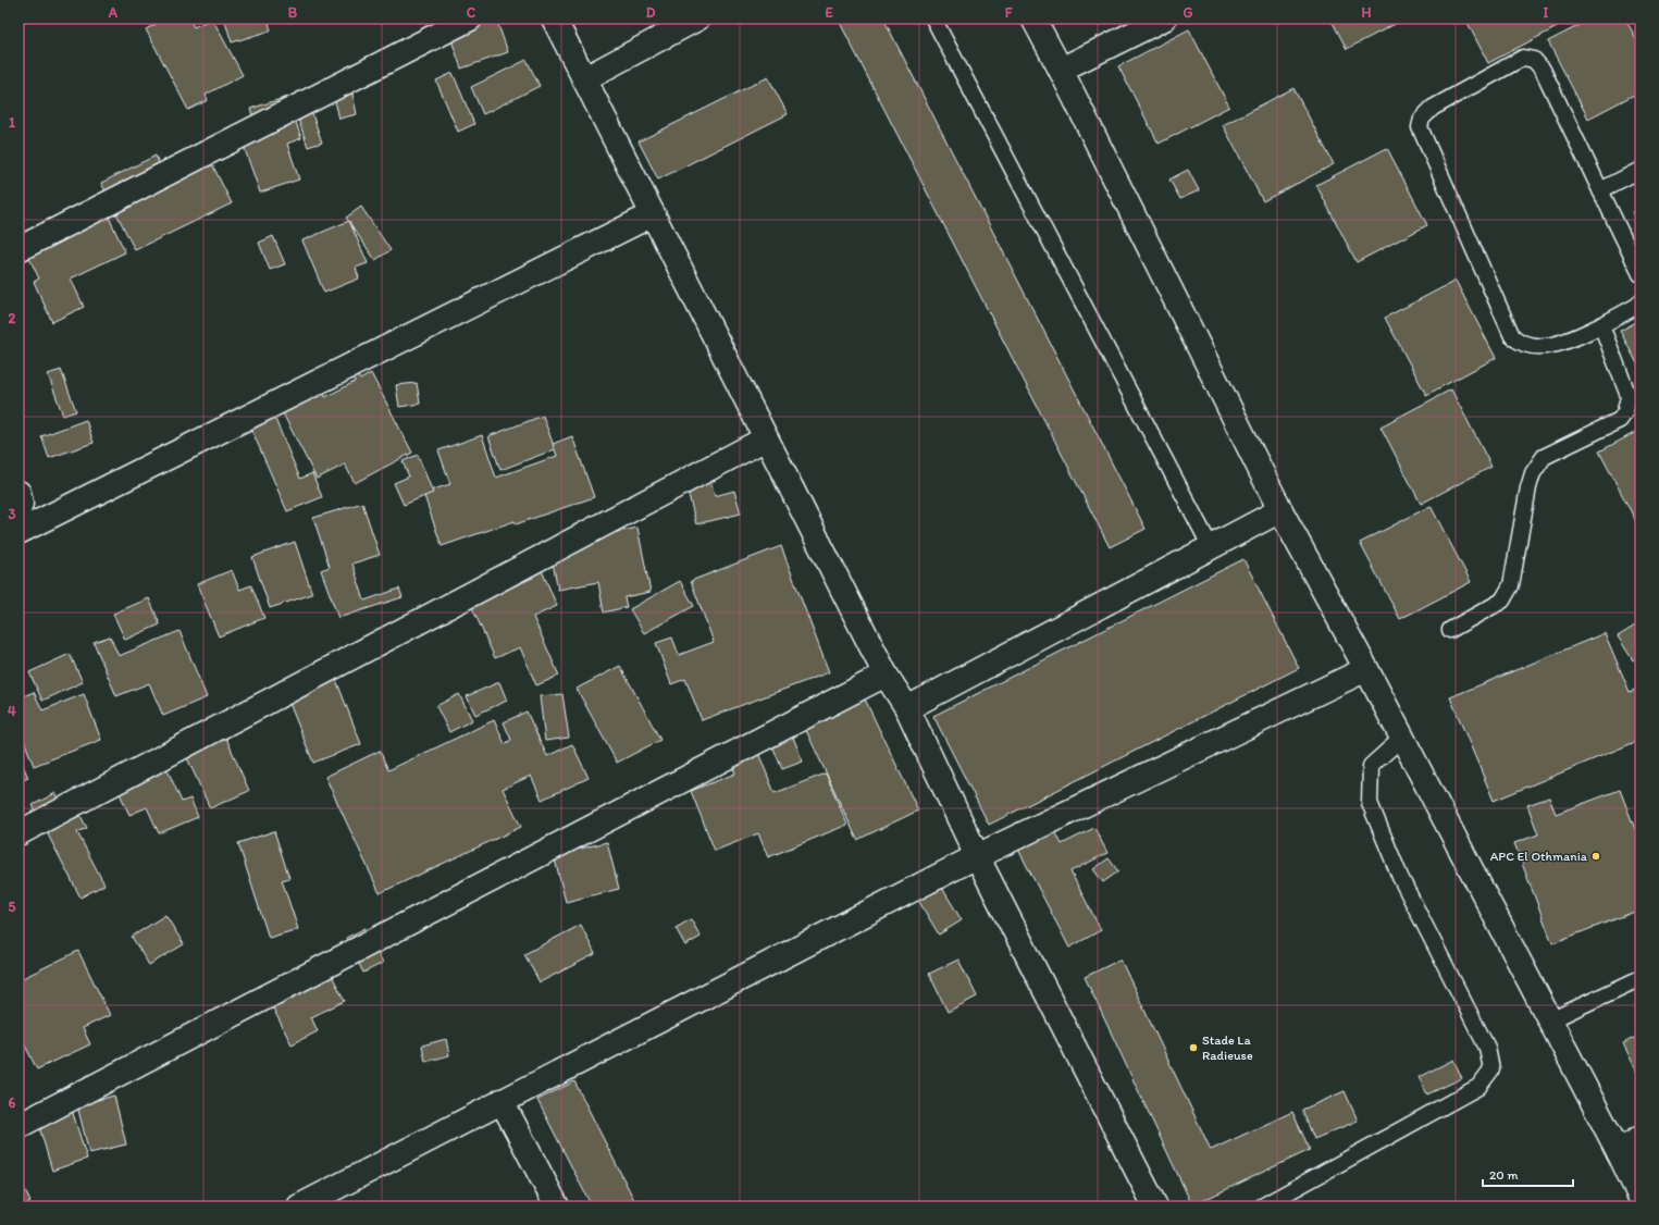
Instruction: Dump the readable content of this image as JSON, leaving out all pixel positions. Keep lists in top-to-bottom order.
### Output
{
  "places": ["APC El Othmania", "Stade La Radieuse"],
  "scale_bar": "20 m",
  "grid": {
    "columns": [
      "A",
      "B",
      "C",
      "D",
      "E",
      "F",
      "G",
      "H",
      "I"
    ],
    "rows": [
      "1",
      "2",
      "3",
      "4",
      "5",
      "6"
    ]
  }
}
